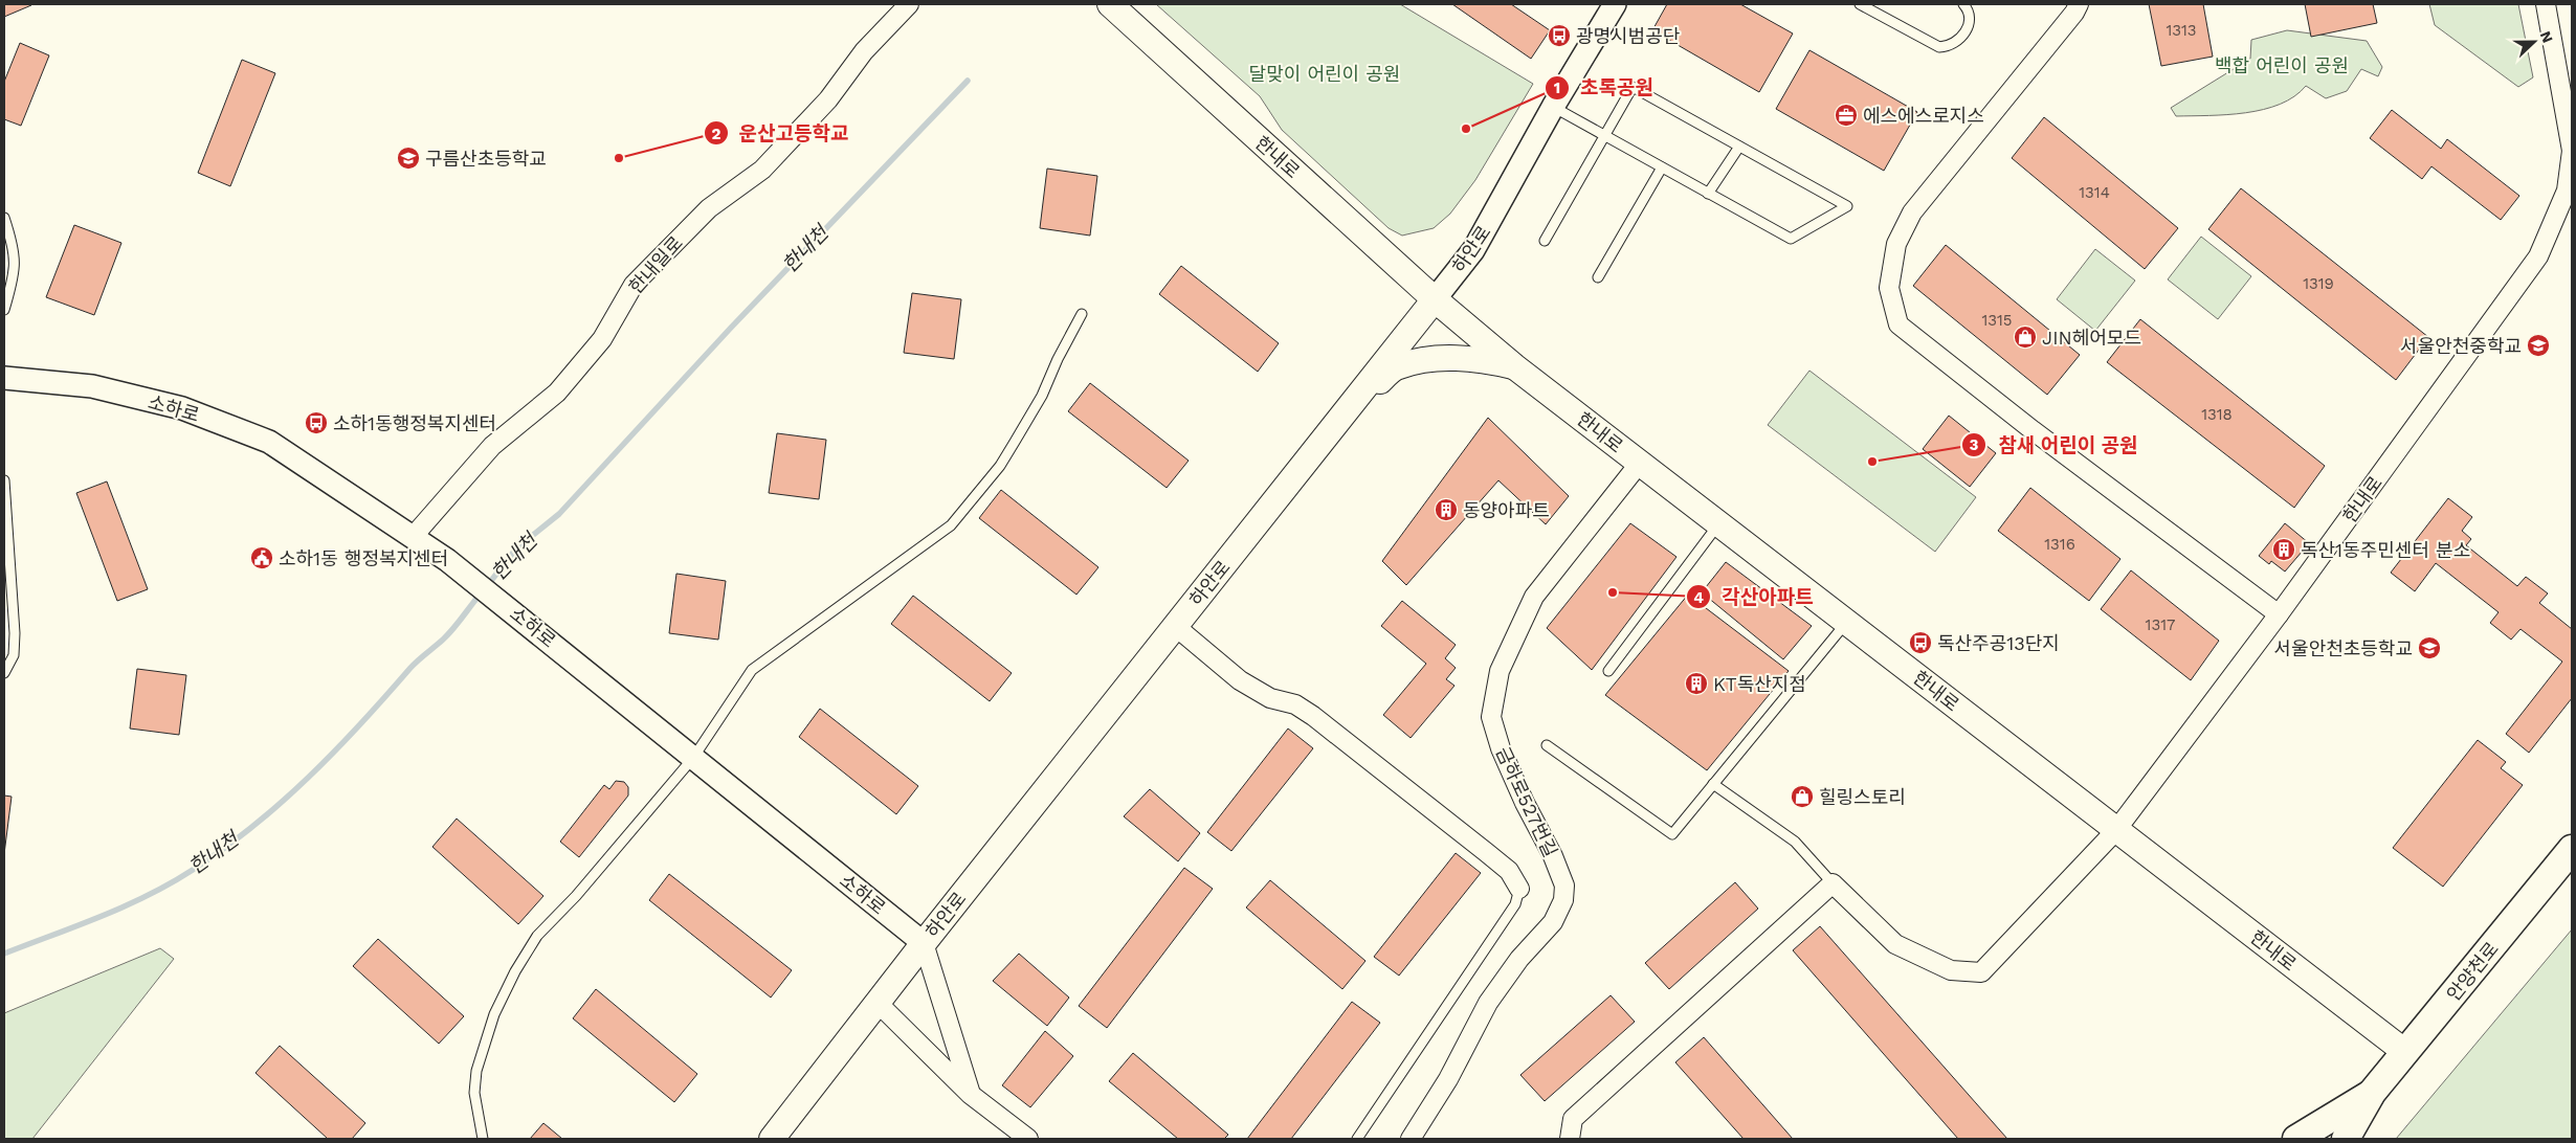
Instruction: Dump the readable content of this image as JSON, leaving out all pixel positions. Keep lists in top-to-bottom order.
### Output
{
  "streets": {
    "main road": ["한내로", "하안로", "안양천로"],
    "street": ["한내일로", "소하로", "금하로527번길"]
  },
  "crossings": [
    ["한내로", "하안로"],
    ["한내로", "금하로527번길"],
    ["한내로", "안양천로"],
    ["하안로", "소하로"],
    ["한내일로", "소하로"]
  ],
  "water": ["한내천"],
  "parks": ["백합 어린이 공원", "달맞이 어린이 공원"],
  "places": {
    "bus stop": ["광명시범공단", "소하1동행정복지센터", "독산주공13단지"],
    "office": ["에스에스로지스"],
    "other": [
      "초록공원",
      "운산고등학교",
      "참새 어린이 공원",
      "각산아파트"
    ],
    "school or university": ["구름산초등학교", "서울안천중학교", "서울안천초등학교"],
    "shop": ["JIN헤어모드", "힐링스토리"],
    "building": ["동양아파트", "독산1동주민센터 분소", "KT독산지점"],
    "public building": ["소하1동 행정복지센터"]
  },
  "house_numbers": [
    "1313",
    "1314",
    "1319",
    "1315",
    "1318",
    "1316",
    "1317"
  ],
  "north": "right"
}
